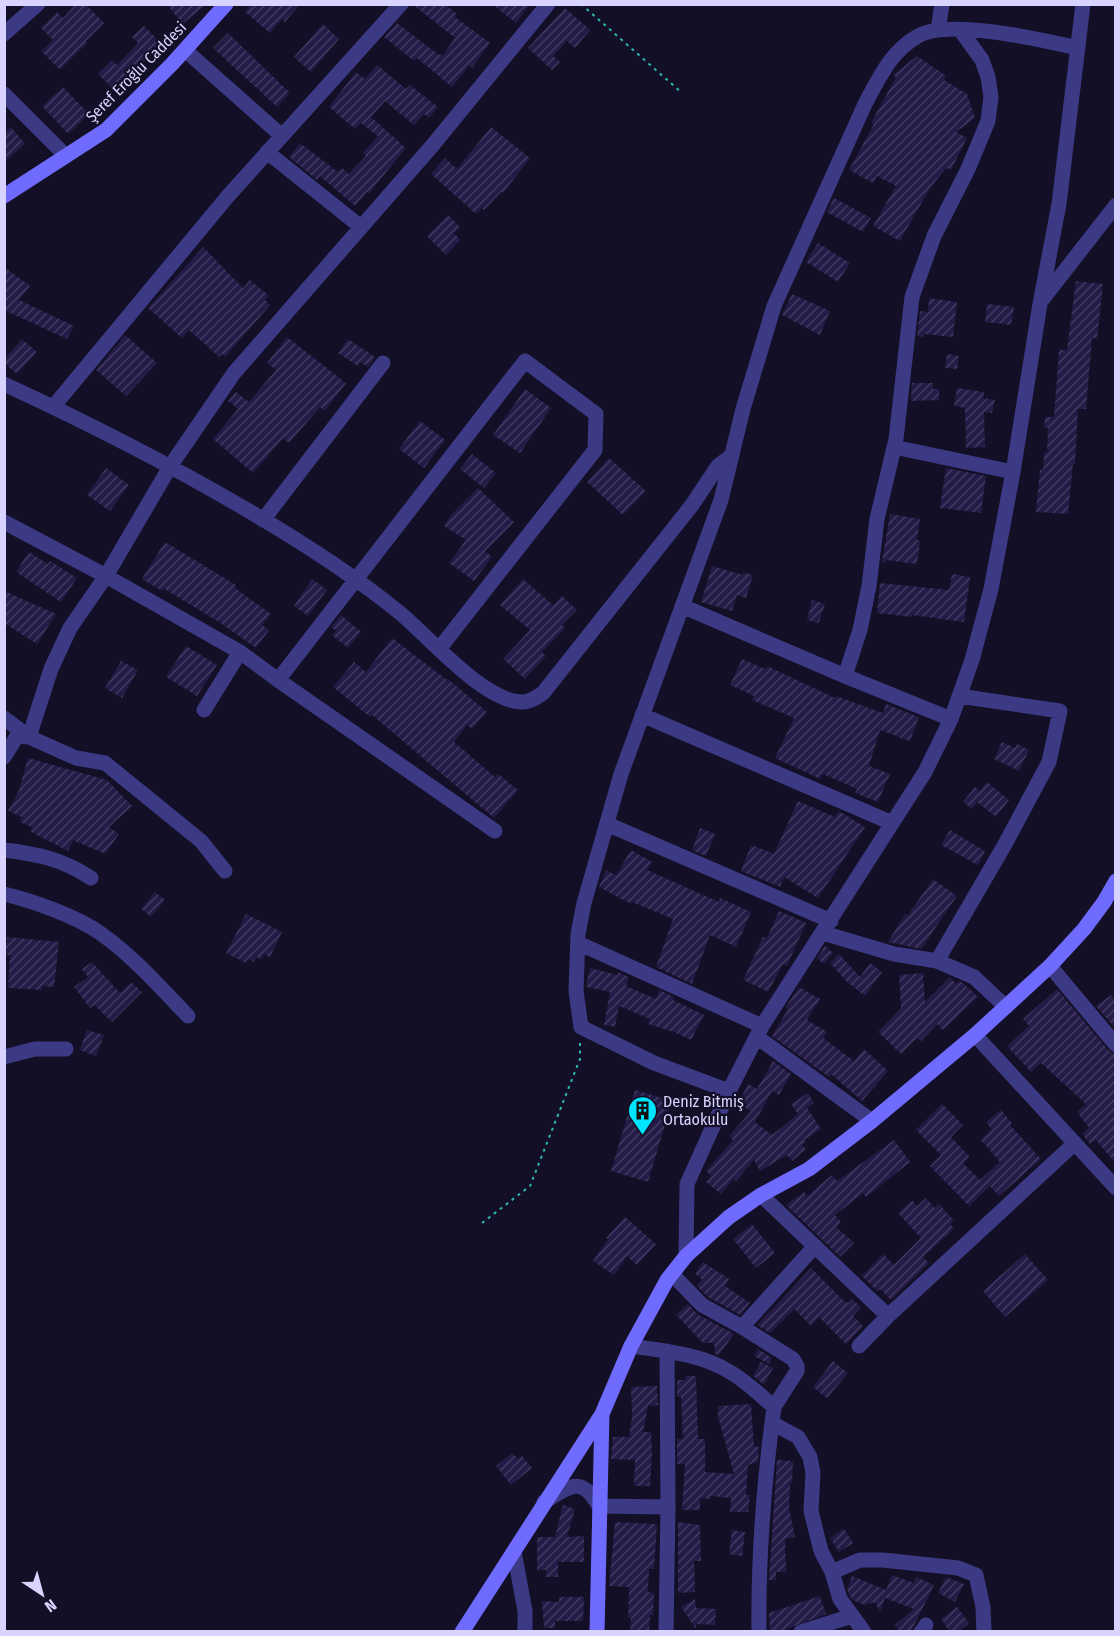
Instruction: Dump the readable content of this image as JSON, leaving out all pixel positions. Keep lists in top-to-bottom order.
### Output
{
  "streets": {
    "street": ["Şeref Eroğlu Caddesi"]
  },
  "places": {
    "building": ["Deniz Bitmiş Ortaokulu"]
  },
  "north": "bottom right"
}
